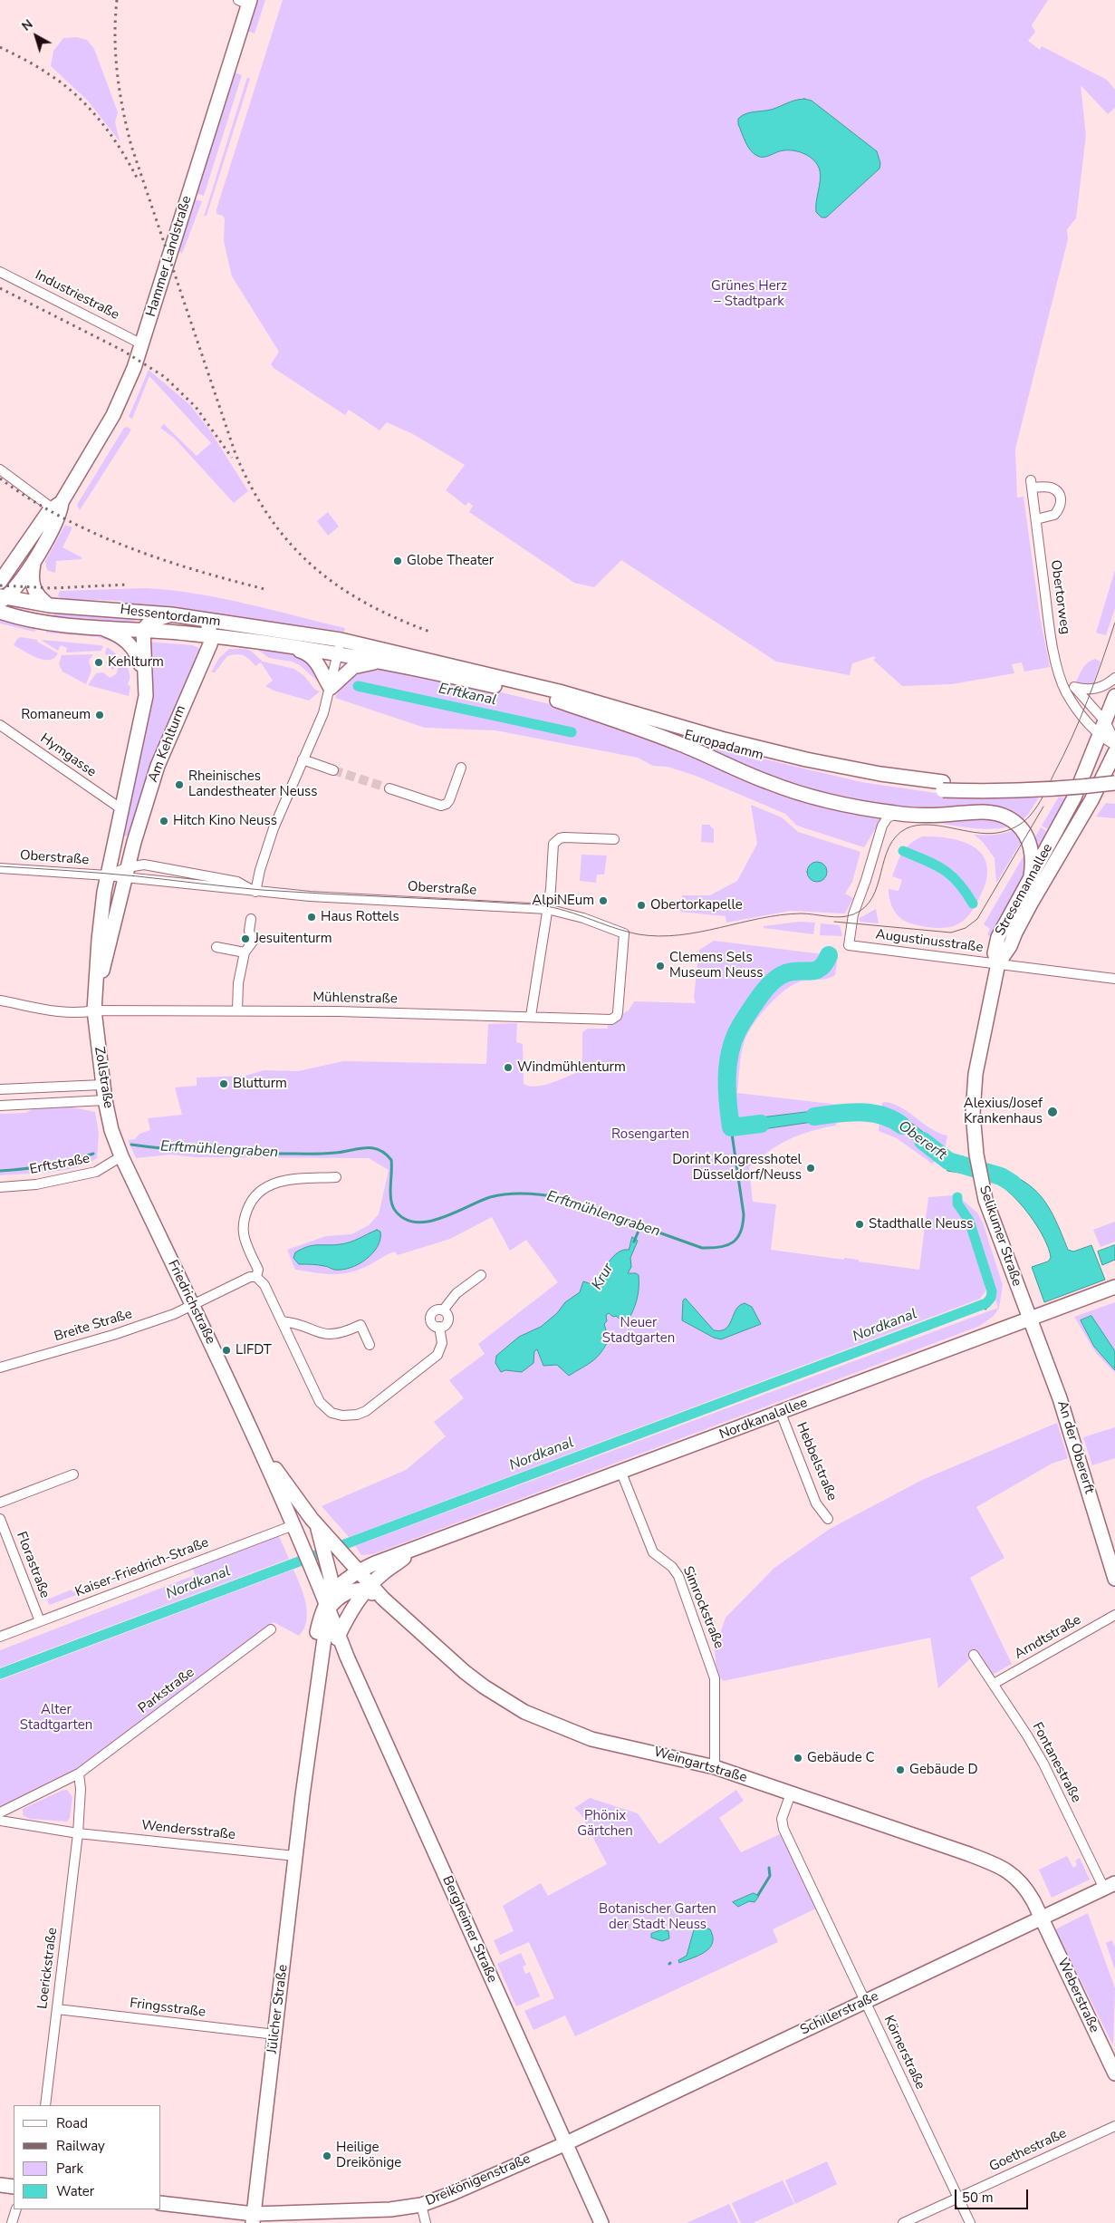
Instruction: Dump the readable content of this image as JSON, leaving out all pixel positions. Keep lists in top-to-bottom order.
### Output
{
  "streets": {
    "main road": [
      "Hammer Landstraße",
      "Hessentordamm",
      "Am Kehlturm",
      "Europadamm",
      "Stresemannallee",
      "Zollstraße",
      "Selikumer Straße",
      "Friedrichstraße",
      "Nordkanalallee",
      "An der Obererft",
      "Weingartstraße",
      "Bergheimer Straße",
      "Weberstraße",
      "Jülicher Straße",
      "Schillerstraße",
      "Dreikönigenstraße"
    ],
    "street": [
      "Industriestraße",
      "Obertorweg",
      "Hymgasse",
      "Oberstraße",
      "Augustinusstraße",
      "Mühlenstraße",
      "Erftstraße",
      "Breite Straße",
      "Hebbelstraße",
      "Florastraße",
      "Kaiser-Friedrich-Straße",
      "Simrockstraße",
      "Arndtstraße",
      "Parkstraße",
      "Fontanestraße",
      "Wendersstraße",
      "Loerickstraße",
      "Fringsstraße",
      "Körnerstraße",
      "Goethestraße"
    ]
  },
  "crossings": [
    ["Hammer Landstraße", "Industriestraße"],
    ["Hammer Landstraße", "Hessentordamm"],
    ["Obertorweg", "Stresemannallee"],
    ["Hessentordamm", "Am Kehlturm"],
    ["Hessentordamm", "Europadamm"],
    ["Am Kehlturm", "Hymgasse"],
    ["Am Kehlturm", "Oberstraße"],
    ["Am Kehlturm", "Zollstraße"],
    ["Oberstraße", "Mühlenstraße"],
    ["Oberstraße", "Zollstraße"],
    ["Stresemannallee", "Augustinusstraße"],
    ["Stresemannallee", "Selikumer Straße"],
    ["Augustinusstraße", "Selikumer Straße"],
    ["Mühlenstraße", "Zollstraße"],
    ["Zollstraße", "Erftstraße"],
    ["Zollstraße", "Friedrichstraße"],
    ["Erftstraße", "Friedrichstraße"],
    ["Selikumer Straße", "Nordkanalallee"],
    ["Selikumer Straße", "An der Obererft"],
    ["Friedrichstraße", "Breite Straße"],
    ["Friedrichstraße", "Kaiser-Friedrich-Straße"],
    ["Nordkanalallee", "An der Obererft"],
    ["Nordkanalallee", "Hebbelstraße"],
    ["Nordkanalallee", "Simrockstraße"],
    ["Nordkanalallee", "Weingartstraße"],
    ["Florastraße", "Kaiser-Friedrich-Straße"],
    ["Simrockstraße", "Weingartstraße"],
    ["Arndtstraße", "Fontanestraße"],
    ["Parkstraße", "Loerickstraße"],
    ["Fontanestraße", "Schillerstraße"],
    ["Weingartstraße", "Weberstraße"],
    ["Weingartstraße", "Schillerstraße"],
    ["Weingartstraße", "Körnerstraße"],
    ["Wendersstraße", "Loerickstraße"],
    ["Wendersstraße", "Jülicher Straße"],
    ["Bergheimer Straße", "Jülicher Straße"],
    ["Bergheimer Straße", "Schillerstraße"],
    ["Bergheimer Straße", "Dreikönigenstraße"],
    ["Loerickstraße", "Fringsstraße"],
    ["Weberstraße", "Schillerstraße"],
    ["Fringsstraße", "Jülicher Straße"],
    ["Jülicher Straße", "Dreikönigenstraße"],
    ["Schillerstraße", "Körnerstraße"],
    ["Schillerstraße", "Dreikönigenstraße"],
    ["Körnerstraße", "Goethestraße"]
  ],
  "water": [
    "Erftkanal",
    "Obererft",
    "Erftmühlengraben",
    "Krur",
    "Nordkanal"
  ],
  "parks": [
    "Grünes Herz – Stadtpark",
    "Rosengarten",
    "Neuer Stadtgarten",
    "Alter Stadtgarten",
    "Phönix Gärtchen",
    "Botanischer Garten der Stadt Neuss"
  ],
  "places": [
    "Globe Theater",
    "Kehlturm",
    "Romaneum",
    "Rheinisches Landestheater Neuss",
    "Hitch Kino Neuss",
    "AlpiNEum",
    "Obertorkapelle",
    "Haus Rottels",
    "Jesuitenturm",
    "Clemens Sels Museum Neuss",
    "Windmühlenturm",
    "Blutturm",
    "Alexius/Josef Krankenhaus",
    "Dorint Kongresshotel Düsseldorf/Neuss",
    "Stadthalle Neuss",
    "LIFDT",
    "Gebäude C",
    "Gebäude D",
    "Heilige Dreikönige"
  ],
  "legend": [
    "Road",
    "Railway",
    "Park",
    "Water"
  ],
  "scale_bar": "50 m",
  "north": "top left"
}
